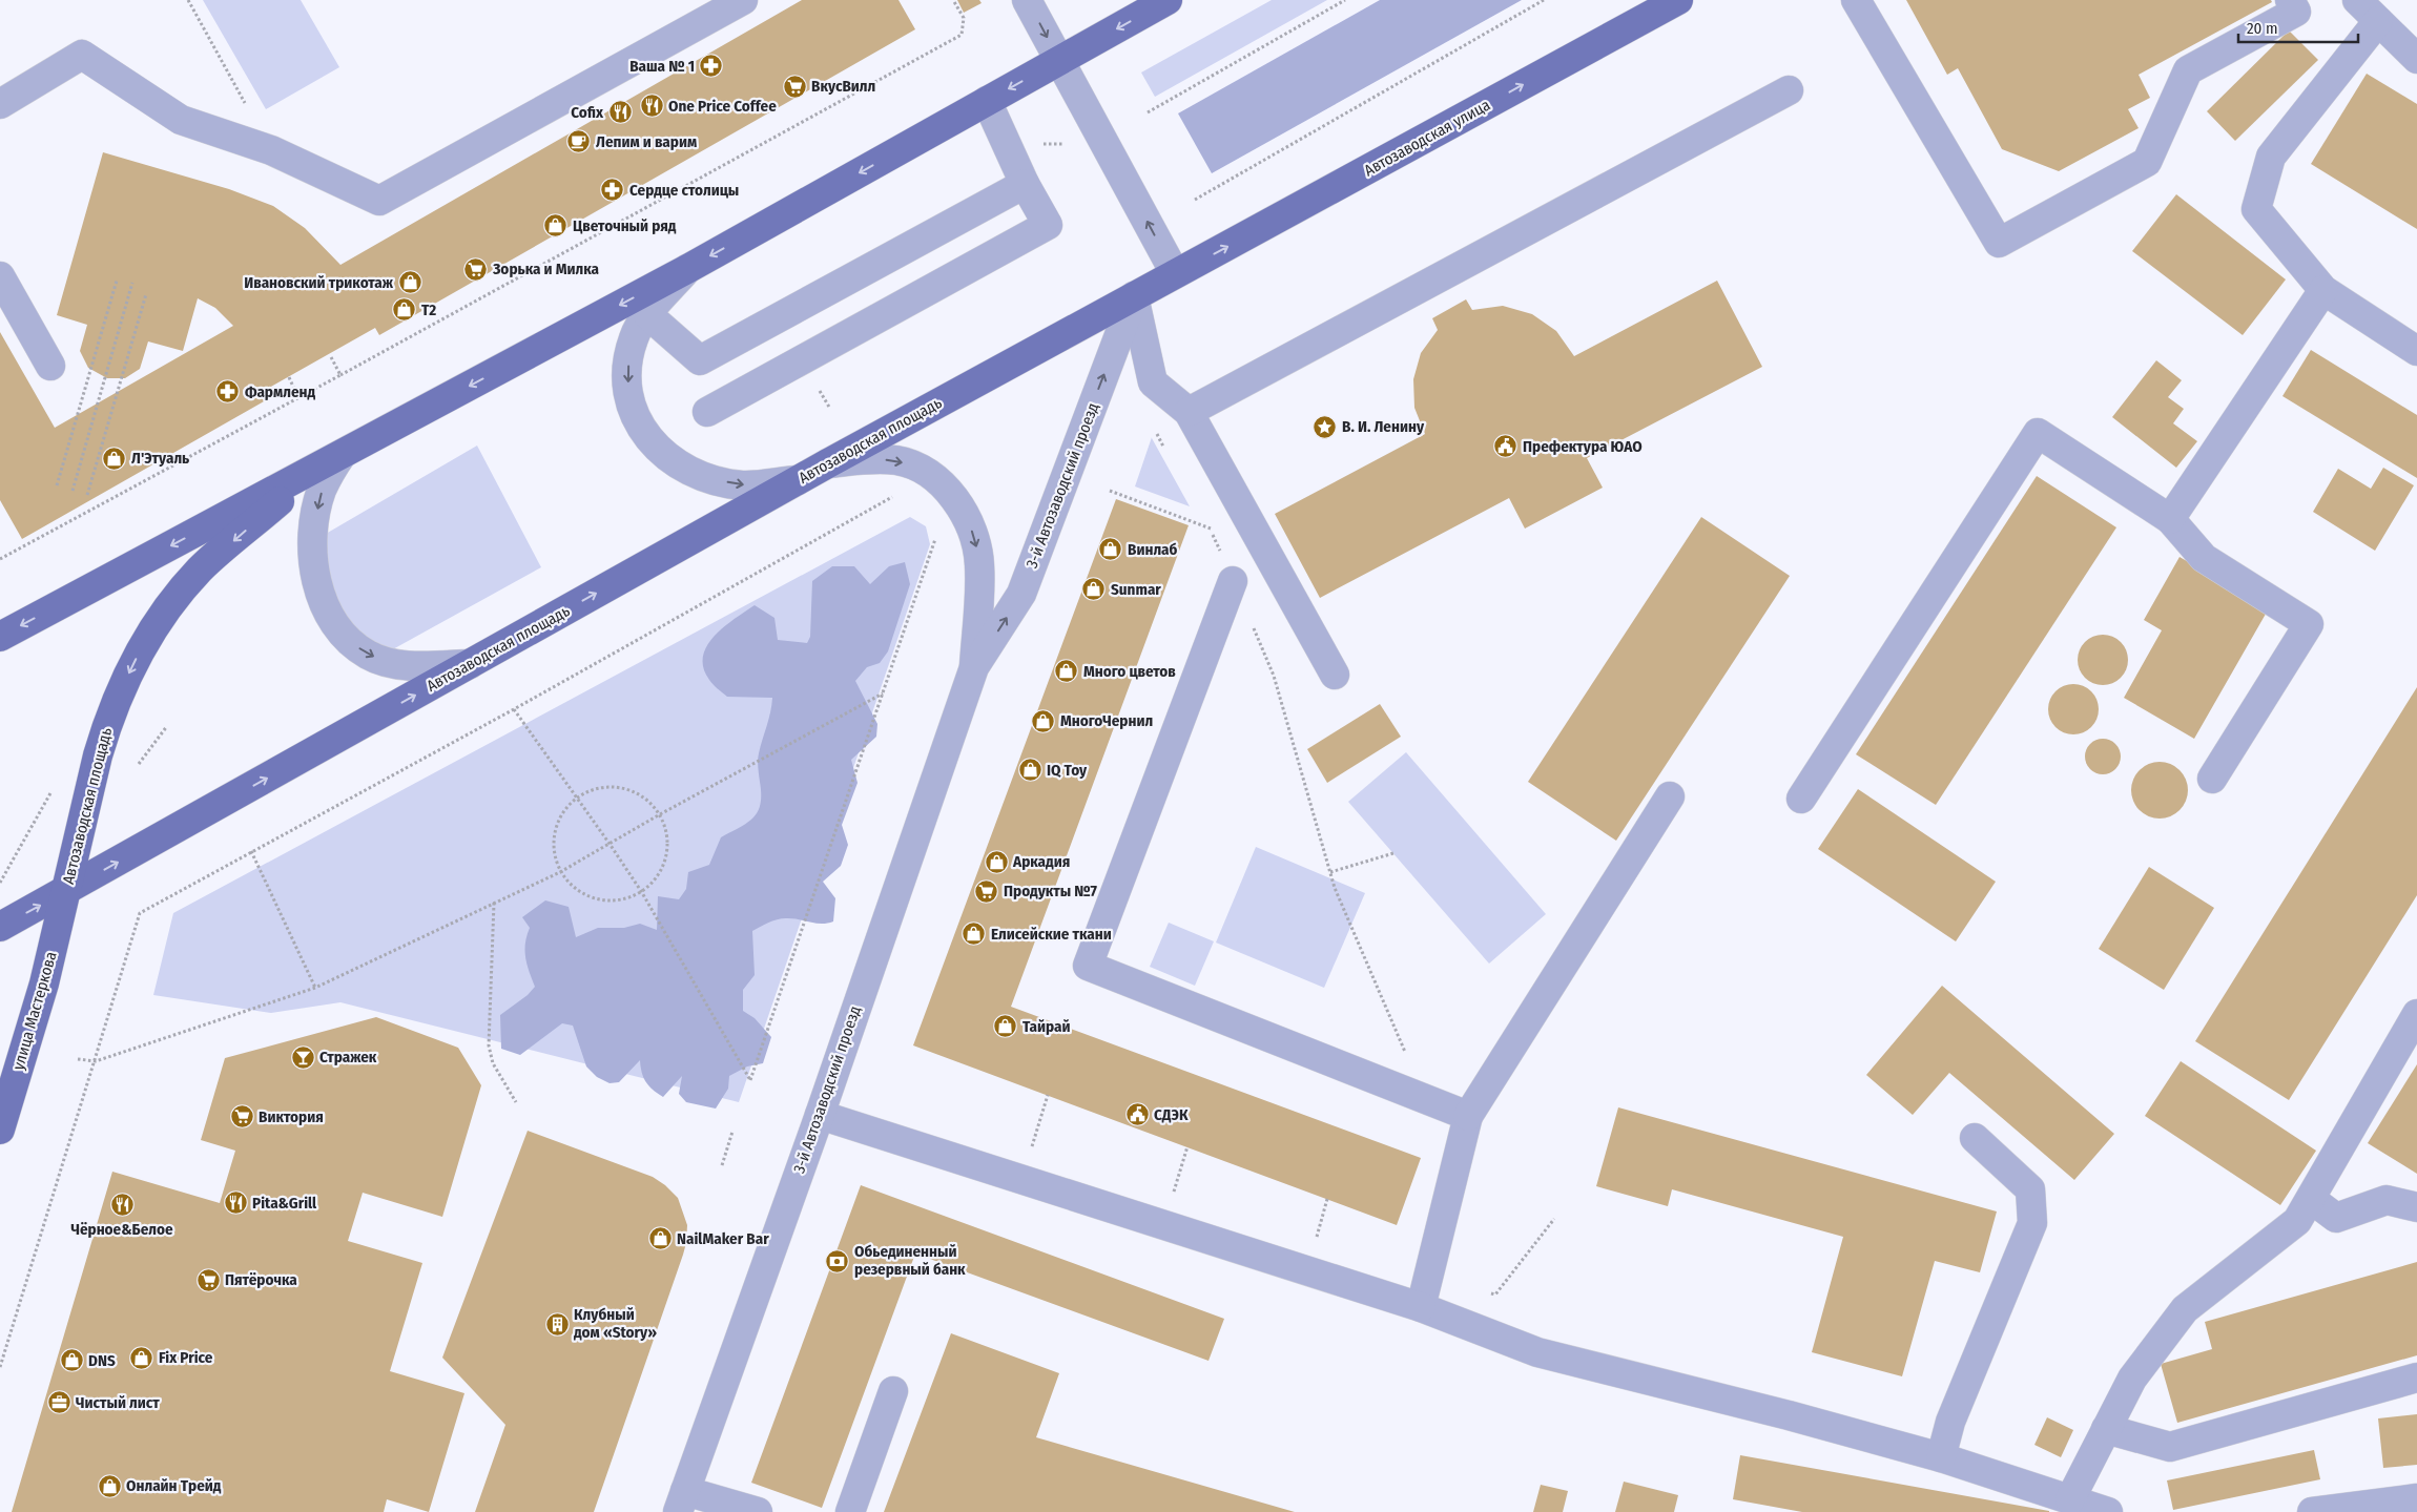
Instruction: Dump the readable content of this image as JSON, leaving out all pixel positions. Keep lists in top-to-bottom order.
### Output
{
  "streets": {
    "main road": ["Автозаводская улица", "Автозаводская площадь", "улица Мастеркова"],
    "street": ["3-й Автозаводский проезд"]
  },
  "crossings": [
    ["Автозаводская улица", "Автозаводская площадь"],
    ["Автозаводская площадь", "3-й Автозаводский проезд"],
    ["Автозаводская площадь", "улица Мастеркова"]
  ],
  "one_way": ["Автозаводская улица"],
  "places": {
    "pharmacy": ["Ваша № 1", "Сердце столицы", "Фармленд"],
    "supermarket": [
      "ВкусВилл",
      "Зорька и Милка",
      "Продукты №7",
      "Виктория",
      "Пятёрочка"
    ],
    "restaurant": [
      "One Price Coffee",
      "Cofix",
      "Pita&Grill",
      "Чёрное&Белое"
    ],
    "cafe": ["Лепим и варим"],
    "shop": [
      "Цветочный ряд",
      "Ивановский трикотаж",
      "T2",
      "Л'Этуаль",
      "Винлаб",
      "Sunmar",
      "Много цветов",
      "МногоЧернил",
      "IQ Toy",
      "Аркадия",
      "Елисейские ткани",
      "Тайрай",
      "NailMaker Bar",
      "Fix Price",
      "DNS",
      "Онлайн Трейд"
    ],
    "place": ["В. И. Ленину"],
    "public building": ["Префектура ЮАО", "СДЭК"],
    "bar": ["Стражек"],
    "bank": ["Обьединенный резервный банк"],
    "building": ["Клубный дом «Story»"],
    "office": ["Чистый лист"]
  },
  "scale_bar": "20 m"
}
